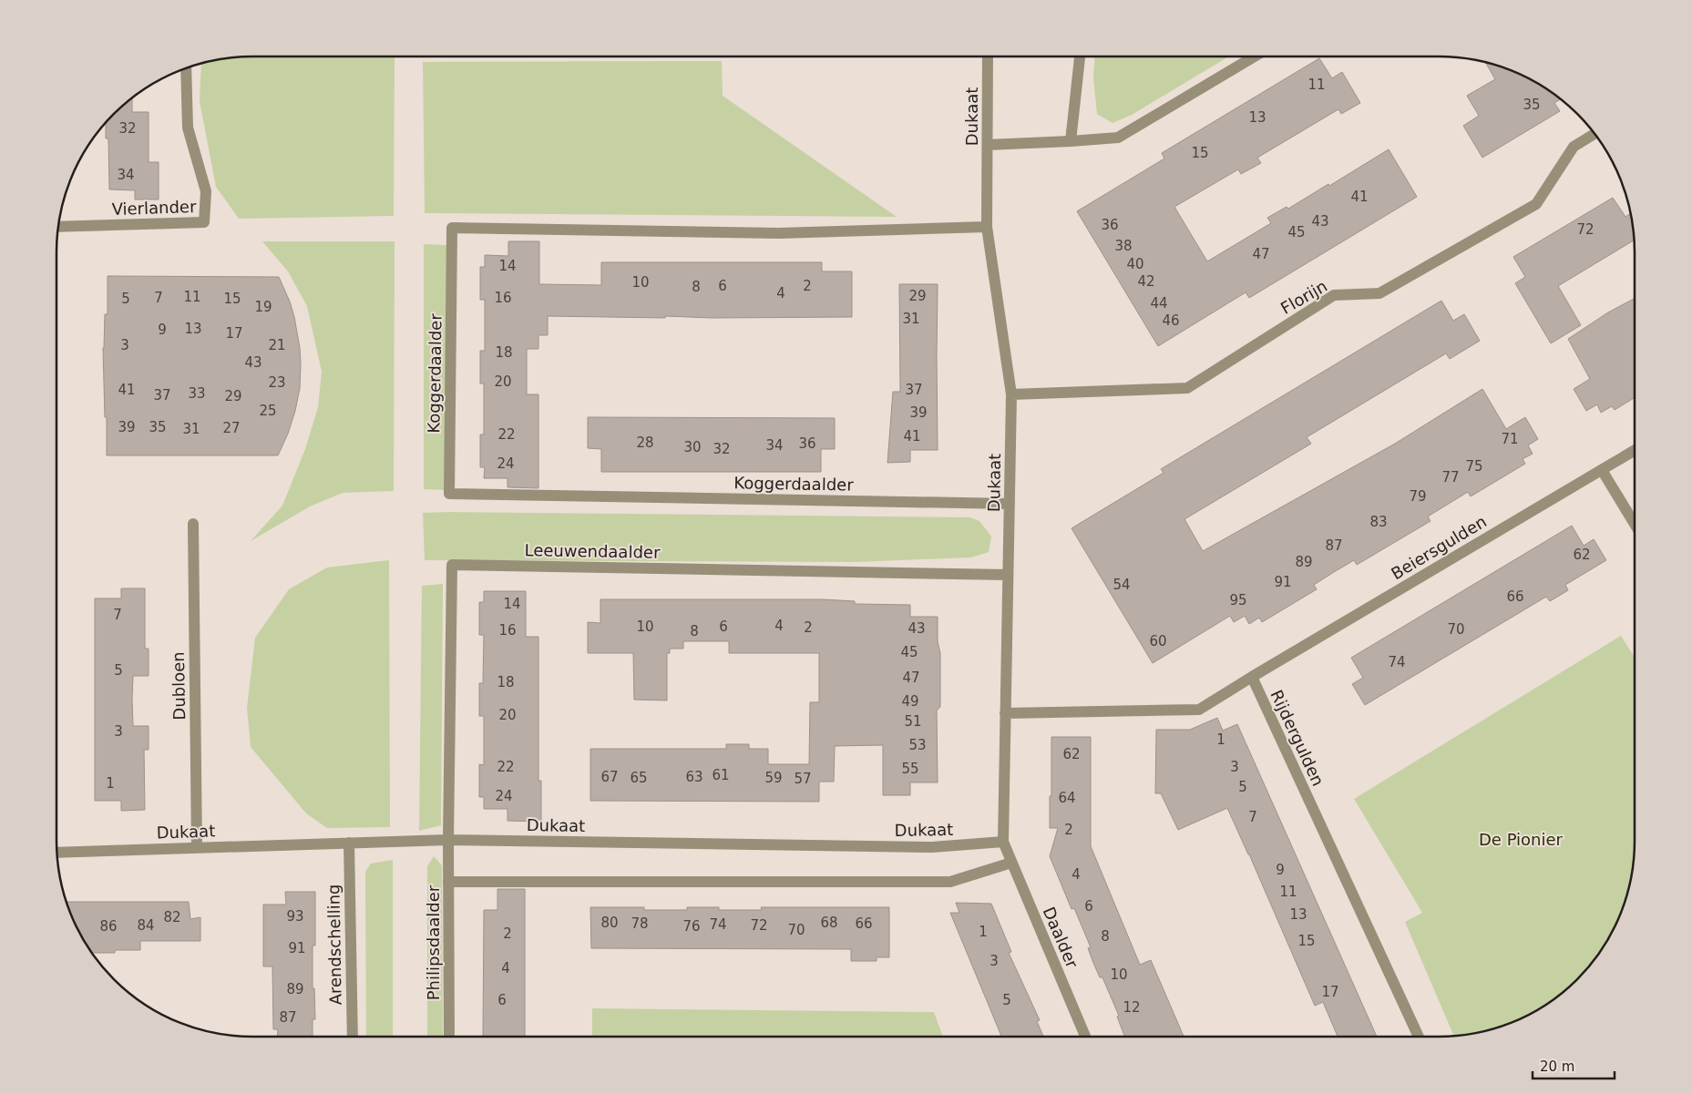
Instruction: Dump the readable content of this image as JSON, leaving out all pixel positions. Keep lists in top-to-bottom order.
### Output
{
  "streets": {
    "street": [
      "Dukaat",
      "Vierlander",
      "Florijn",
      "Koggerdaalder",
      "Beiersgulden",
      "Leeuwendaalder",
      "Dubloen",
      "Rijdergulden",
      "Daalder",
      "Philipsdaalder",
      "Arendschelling"
    ]
  },
  "crossings": [
    ["Dukaat", "Florijn"],
    ["Dukaat", "Koggerdaalder"],
    ["Dukaat", "Leeuwendaalder"],
    ["Dukaat", "Dubloen"],
    ["Dukaat", "Rijdergulden"],
    ["Dukaat", "Daalder"],
    ["Dukaat", "Philipsdaalder"],
    ["Dukaat", "Arendschelling"],
    ["Beiersgulden", "Rijdergulden"],
    ["Leeuwendaalder", "Philipsdaalder"]
  ],
  "parks": ["De Pionier"],
  "house_numbers": [
    "11",
    "35",
    "13",
    "32",
    "15",
    "34",
    "41",
    "43",
    "36",
    "72",
    "45",
    "38",
    "47",
    "40",
    "14",
    "42",
    "10",
    "6",
    "2",
    "8",
    "4",
    "29",
    "11",
    "7",
    "16",
    "5",
    "15",
    "44",
    "19",
    "31",
    "46",
    "13",
    "9",
    "17",
    "3",
    "21",
    "18",
    "43",
    "20",
    "23",
    "41",
    "37",
    "33",
    "37",
    "29",
    "25",
    "39",
    "39",
    "35",
    "27",
    "31",
    "22",
    "41",
    "71",
    "28",
    "36",
    "34",
    "30",
    "32",
    "24",
    "75",
    "77",
    "79",
    "83",
    "87",
    "62",
    "89",
    "91",
    "54",
    "66",
    "95",
    "14",
    "7",
    "4",
    "10",
    "6",
    "2",
    "43",
    "70",
    "16",
    "8",
    "60",
    "45",
    "74",
    "5",
    "47",
    "18",
    "49",
    "20",
    "51",
    "3",
    "1",
    "53",
    "62",
    "22",
    "3",
    "55",
    "61",
    "67",
    "63",
    "65",
    "59",
    "57",
    "1",
    "5",
    "24",
    "64",
    "7",
    "2",
    "9",
    "4",
    "11",
    "6",
    "13",
    "93",
    "82",
    "80",
    "68",
    "78",
    "66",
    "74",
    "84",
    "72",
    "86",
    "76",
    "70",
    "1",
    "2",
    "8",
    "15",
    "91",
    "3",
    "4",
    "10",
    "89",
    "17",
    "6",
    "5",
    "12",
    "87"
  ],
  "scale_bar": "20 m"
}
